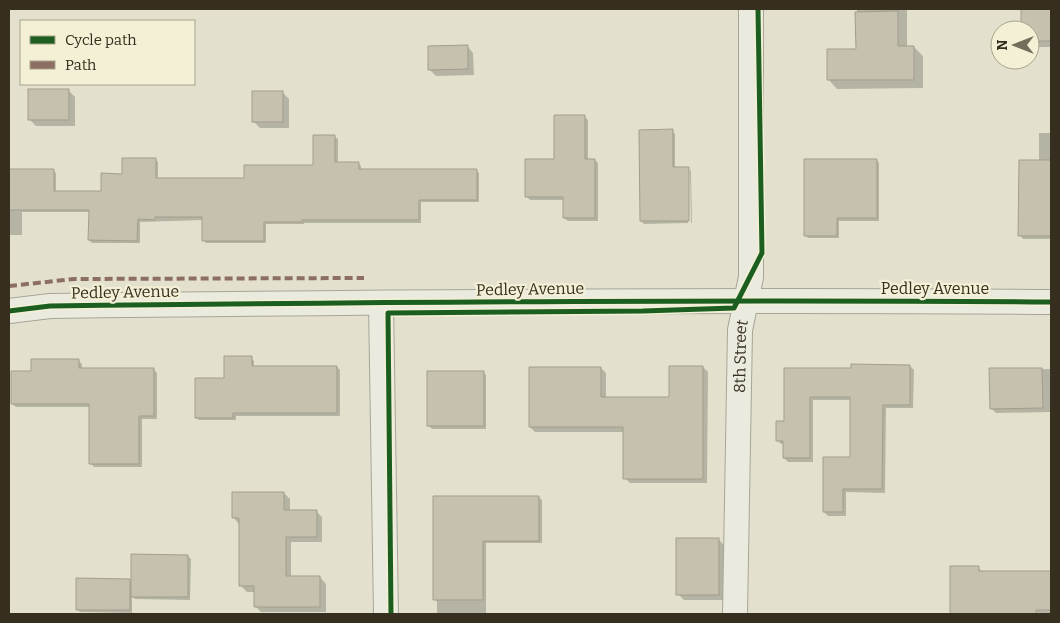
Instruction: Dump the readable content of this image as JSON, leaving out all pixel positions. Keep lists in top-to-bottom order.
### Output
{
  "streets": {
    "street": ["Pedley Avenue", "8th Street"]
  },
  "crossings": [
    ["Pedley Avenue", "8th Street"]
  ],
  "legend": ["Cycle path", "Path"],
  "north": "left"
}
